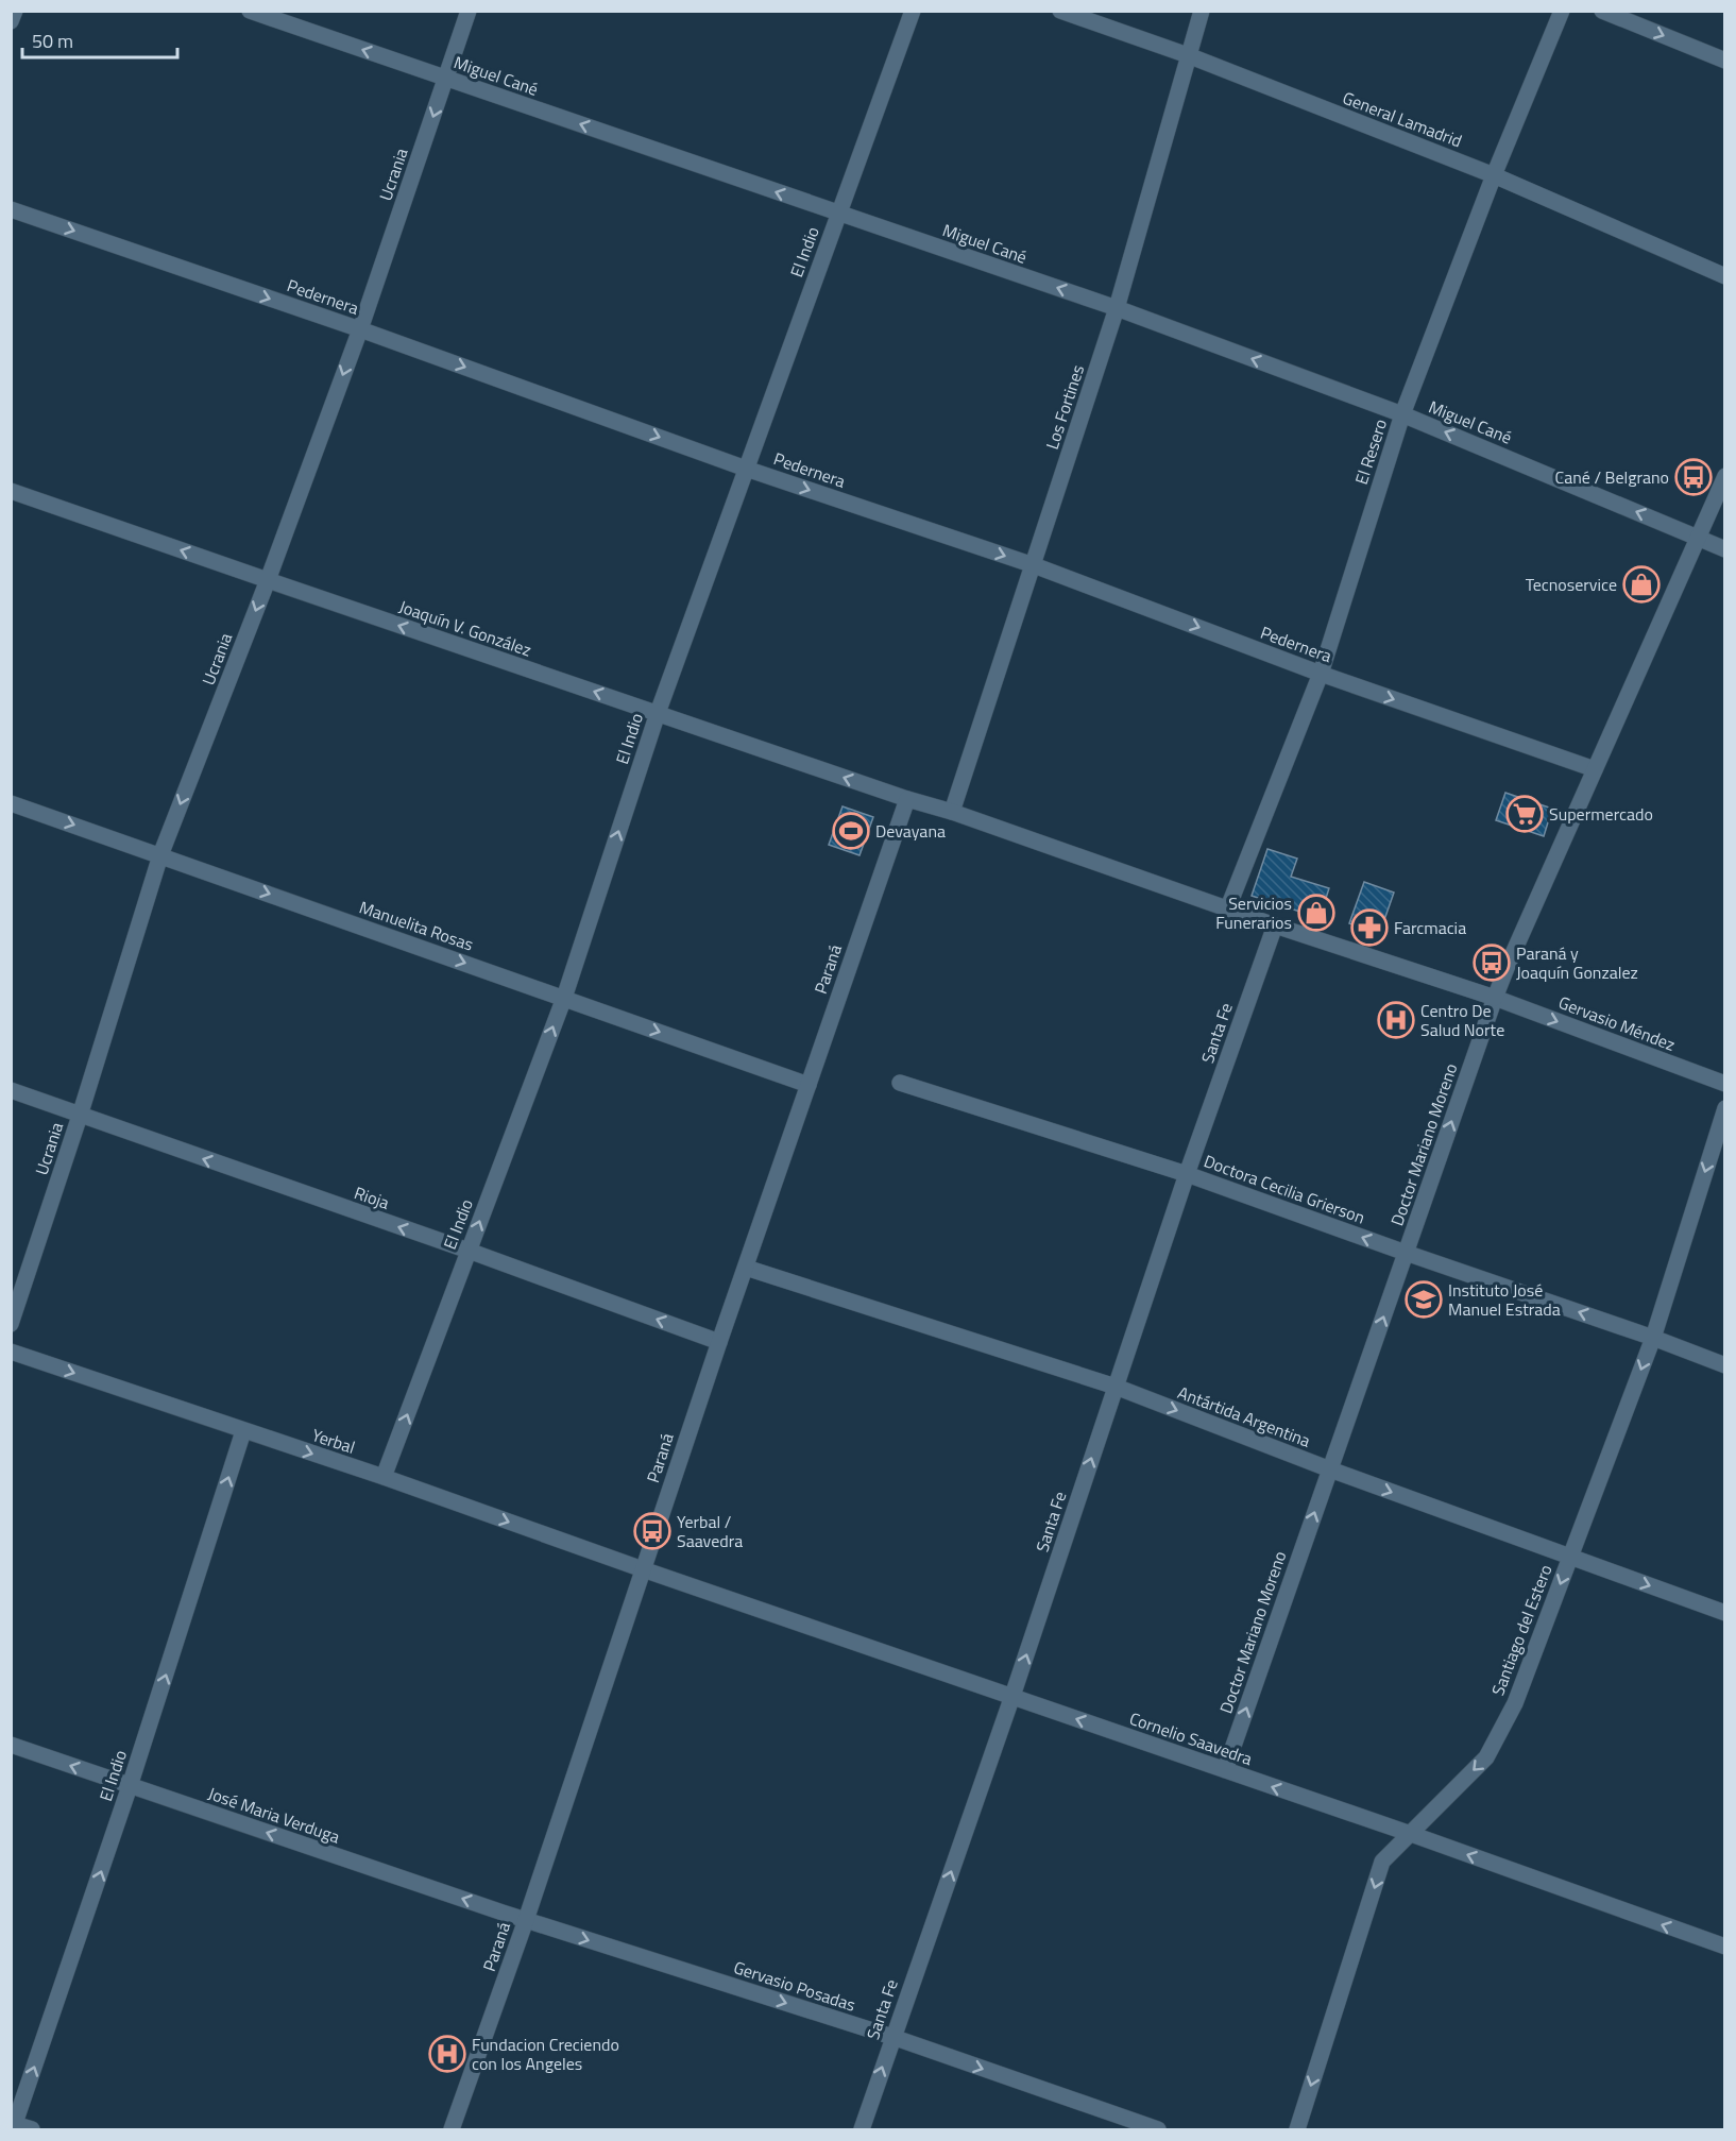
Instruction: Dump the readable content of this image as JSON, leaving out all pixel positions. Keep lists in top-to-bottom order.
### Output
{
  "streets": {
    "street": [
      "Miguel Cané",
      "General Lamadrid",
      "Ucrania",
      "El Indio",
      "Pedernera",
      "Los Fortines",
      "El Resero",
      "Joaquín V. González",
      "Manuelita Rosas",
      "Paraná",
      "Gervasio Méndez",
      "Santa Fe",
      "Doctor Mariano Moreno",
      "Doctora Cecilia Grierson",
      "Rioja",
      "Antártida Argentina",
      "Yerbal",
      "Santiago del Estero",
      "Cornelio Saavedra",
      "José Maria Verduga",
      "Gervasio Posadas"
    ]
  },
  "crossings": [
    ["Miguel Cané", "Ucrania"],
    ["Miguel Cané", "El Indio"],
    ["Miguel Cané", "Los Fortines"],
    ["Miguel Cané", "El Resero"],
    ["Miguel Cané", "Doctor Mariano Moreno"],
    ["General Lamadrid", "Los Fortines"],
    ["General Lamadrid", "El Resero"],
    ["Ucrania", "Pedernera"],
    ["Ucrania", "Joaquín V. González"],
    ["Ucrania", "Manuelita Rosas"],
    ["Ucrania", "Rioja"],
    ["El Indio", "Pedernera"],
    ["El Indio", "Joaquín V. González"],
    ["El Indio", "Manuelita Rosas"],
    ["El Indio", "Rioja"],
    ["El Indio", "Yerbal"],
    ["El Indio", "José Maria Verduga"],
    ["Pedernera", "Los Fortines"],
    ["Pedernera", "El Resero"],
    ["Pedernera", "Doctor Mariano Moreno"],
    ["Los Fortines", "Joaquín V. González"],
    ["El Resero", "Joaquín V. González"],
    ["El Resero", "Gervasio Méndez"],
    ["Joaquín V. González", "Paraná"],
    ["Joaquín V. González", "Gervasio Méndez"],
    ["Manuelita Rosas", "Paraná"],
    ["Paraná", "Rioja"],
    ["Paraná", "Antártida Argentina"],
    ["Paraná", "Yerbal"],
    ["Paraná", "Cornelio Saavedra"],
    ["Paraná", "José Maria Verduga"],
    ["Paraná", "Gervasio Posadas"],
    ["Gervasio Méndez", "Santa Fe"],
    ["Gervasio Méndez", "Doctor Mariano Moreno"],
    ["Santa Fe", "Doctora Cecilia Grierson"],
    ["Santa Fe", "Antártida Argentina"],
    ["Santa Fe", "Cornelio Saavedra"],
    ["Santa Fe", "Gervasio Posadas"],
    ["Doctor Mariano Moreno", "Doctora Cecilia Grierson"],
    ["Doctor Mariano Moreno", "Antártida Argentina"],
    ["Doctor Mariano Moreno", "Cornelio Saavedra"],
    ["Doctora Cecilia Grierson", "Santiago del Estero"],
    ["Antártida Argentina", "Santiago del Estero"],
    ["Yerbal", "Cornelio Saavedra"],
    ["Santiago del Estero", "Cornelio Saavedra"],
    ["José Maria Verduga", "Gervasio Posadas"]
  ],
  "one_way": [
    "Miguel Cané",
    "Ucrania",
    "El Indio",
    "Pedernera",
    "Joaquín V. González",
    "Manuelita Rosas",
    "Gervasio Méndez",
    "Santa Fe",
    "Doctor Mariano Moreno",
    "Doctora Cecilia Grierson",
    "Rioja",
    "Antártida Argentina",
    "Yerbal",
    "Santiago del Estero",
    "Cornelio Saavedra",
    "José Maria Verduga",
    "Gervasio Posadas"
  ],
  "places": {
    "bus stop": ["Cané / Belgrano", "Paraná y Joaquín Gonzalez", "Yerbal / Saavedra"],
    "shop": ["Tecnoservice", "Servicios Funerarios"],
    "supermarket": ["Supermercado"],
    "sports": ["Devayana"],
    "pharmacy": ["Farcmacia"],
    "hospital": ["Centro De Salud Norte", "Fundacion Creciendo con los Angeles"],
    "school or university": ["Instituto José Manuel Estrada"]
  },
  "scale_bar": "50 m"
}
